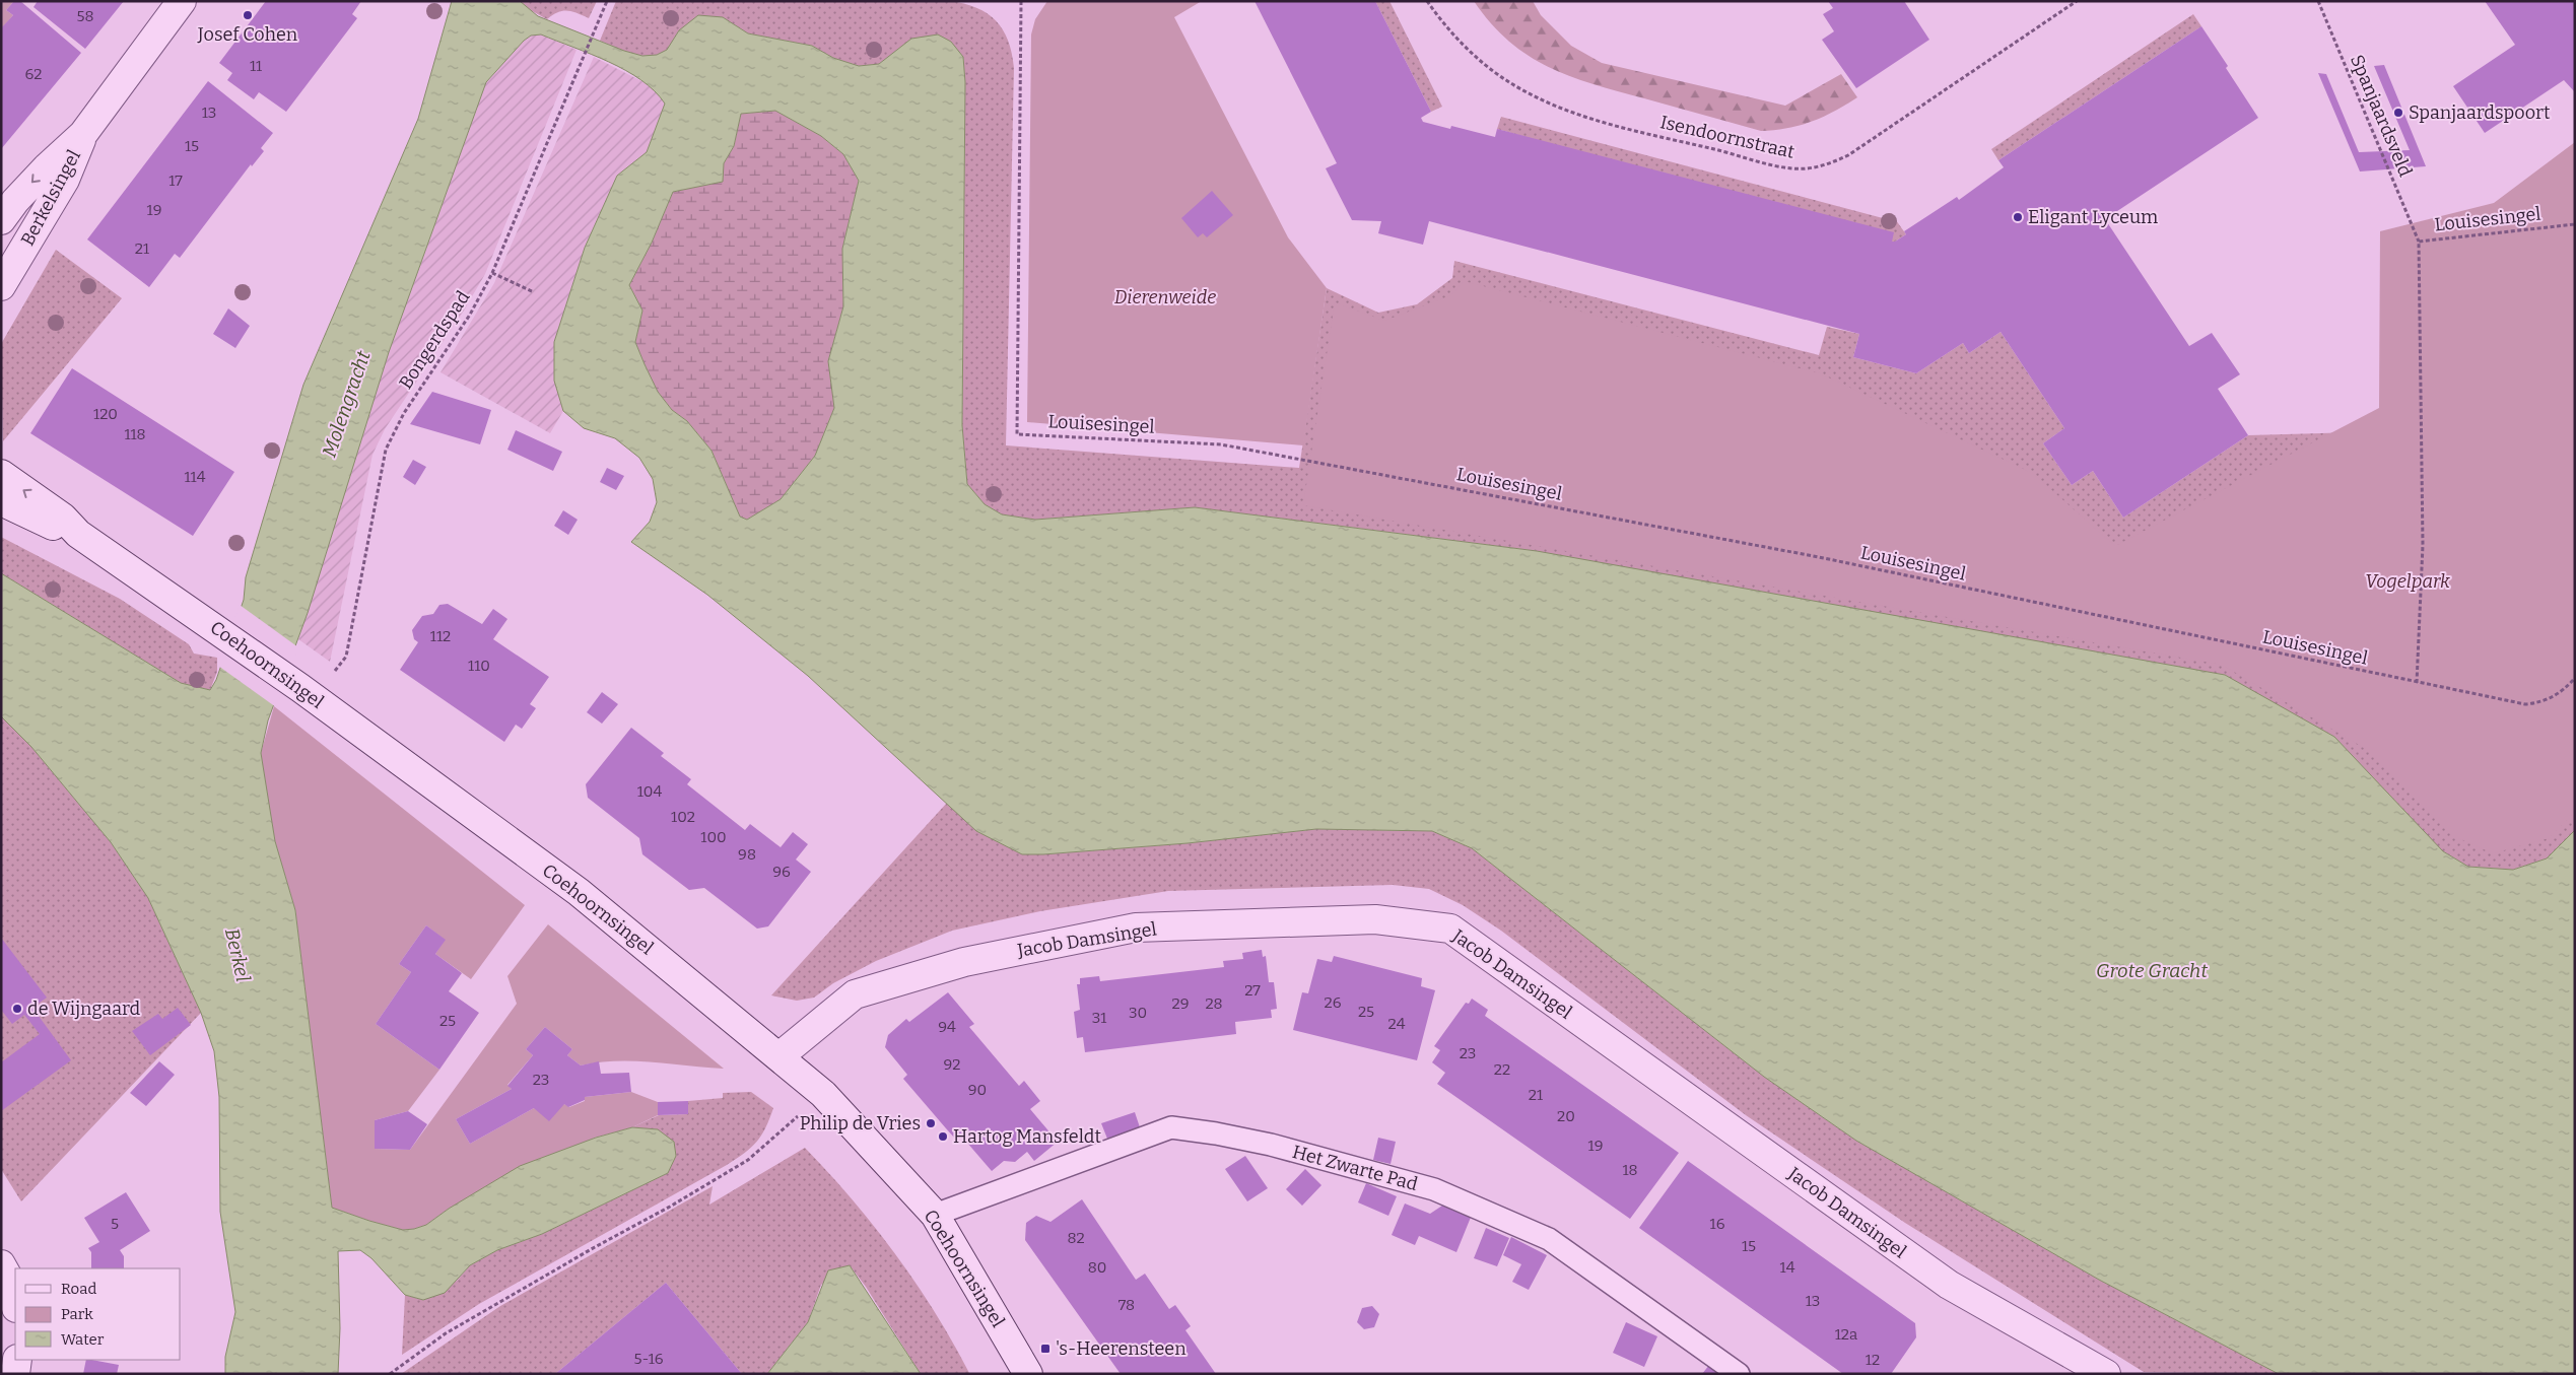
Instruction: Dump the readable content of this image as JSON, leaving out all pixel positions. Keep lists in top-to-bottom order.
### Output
{
  "streets": {
    "street": ["Berkelsingel", "Coehoornsingel", "Jacob Damsingel"],
    "lane": ["Het Zwarte Pad"],
    "path": [
      "Spanjaardsveld",
      "Isendoornstraat",
      "Louisesingel",
      "Bongerdspad"
    ]
  },
  "crossings": [
    ["Spanjaardsveld", "Louisesingel"],
    ["Bongerdspad", "Coehoornsingel"],
    ["Coehoornsingel", "Jacob Damsingel"],
    ["Coehoornsingel", "Het Zwarte Pad"]
  ],
  "water": ["Molengracht", "Berkel", "Grote Gracht"],
  "parks": ["Dierenweide", "Vogelpark"],
  "places": {
    "other": [
      "Josef Cohen",
      "Spanjaardspoort",
      "Eligant Lyceum",
      "de Wijngaard",
      "Philip de Vries",
      "Hartog Mansfeldt"
    ],
    "transit": ["'s-Heerensteen"]
  },
  "house_numbers": [
    "58",
    "11",
    "62",
    "13",
    "15",
    "17",
    "19",
    "21",
    "120",
    "118",
    "114",
    "112",
    "110",
    "104",
    "102",
    "100",
    "98",
    "96",
    "27",
    "26",
    "29",
    "28",
    "25",
    "30",
    "31",
    "25",
    "24",
    "94",
    "23",
    "92",
    "22",
    "23",
    "90",
    "21",
    "20",
    "19",
    "18",
    "5",
    "16",
    "82",
    "15",
    "80",
    "14",
    "13",
    "78",
    "12a",
    "5-16",
    "12"
  ],
  "legend": ["Road", "Park", "Water"]
}
